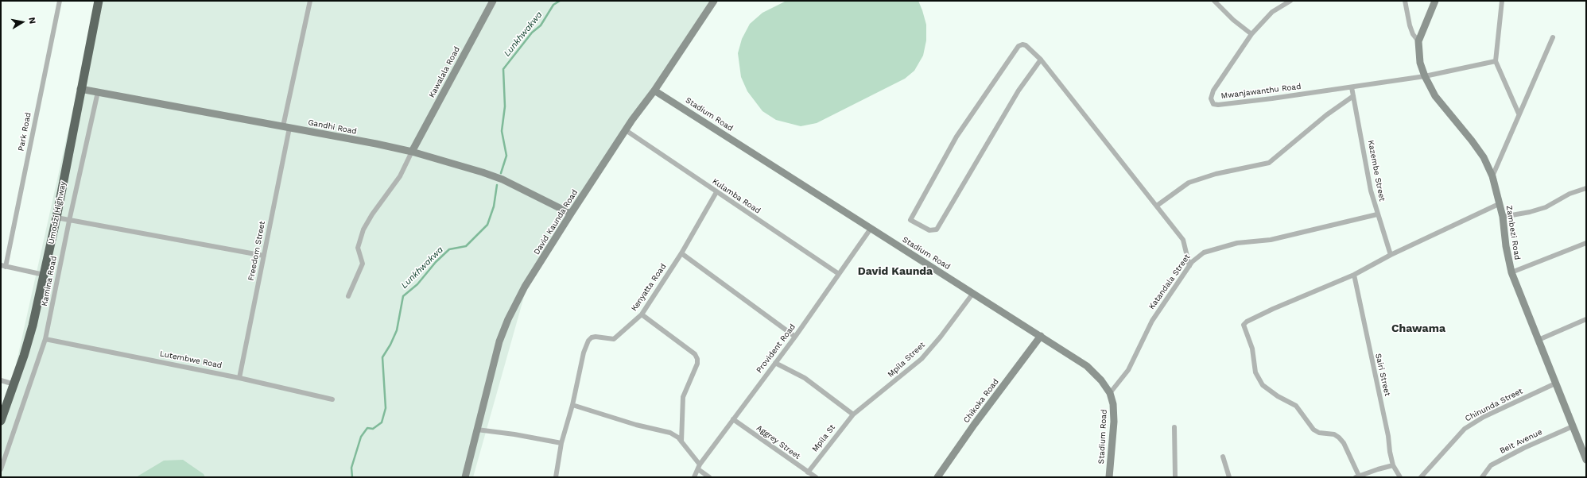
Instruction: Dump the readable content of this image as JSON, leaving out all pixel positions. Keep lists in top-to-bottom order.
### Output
{
  "streets": {
    "highway": ["Umodzi Highway"],
    "street": [
      "Kawalala Road",
      "Mwanjawanthu Road",
      "Stadium Road",
      "Gandhi Road",
      "Park Road",
      "Kazembe Street",
      "Kulamba Road",
      "David Kaunda Road",
      "Zambezi Road",
      "Freedom Street",
      "Kamina Road",
      "Katandala Street",
      "Kenyatta Road",
      "Provident Road",
      "Lutembwe Road",
      "Mpila Street",
      "Sairi Street",
      "Chikoka Road",
      "Chinunda Street",
      "Mpila St",
      "Beit Avenue",
      "Aggrey Street"
    ]
  },
  "crossings": [
    ["Kawalala Road", "Gandhi Road"],
    ["Mwanjawanthu Road", "Kazembe Street"],
    ["Mwanjawanthu Road", "Zambezi Road"],
    ["Stadium Road", "David Kaunda Road"],
    ["Stadium Road", "Katandala Street"],
    ["Stadium Road", "Provident Road"],
    ["Stadium Road", "Mpila Street"],
    ["Stadium Road", "Chikoka Road"],
    ["Gandhi Road", "Umodzi Highway"],
    ["Gandhi Road", "David Kaunda Road"],
    ["Gandhi Road", "Freedom Street"],
    ["Gandhi Road", "Kamina Road"],
    ["Kazembe Street", "Katandala Street"],
    ["Kulamba Road", "David Kaunda Road"],
    ["Kulamba Road", "Kenyatta Road"],
    ["Kulamba Road", "Provident Road"],
    ["Zambezi Road", "Chinunda Street"],
    ["Zambezi Road", "Beit Avenue"],
    ["Freedom Street", "Lutembwe Road"],
    ["Kamina Road", "Lutembwe Road"],
    ["Provident Road", "Aggrey Street"],
    ["Mpila Street", "Mpila St"],
    ["Mpila St", "Aggrey Street"]
  ],
  "districts": ["David Kaunda", "Chawama"],
  "water": ["Lunkhwakwa"],
  "north": "right"
}
